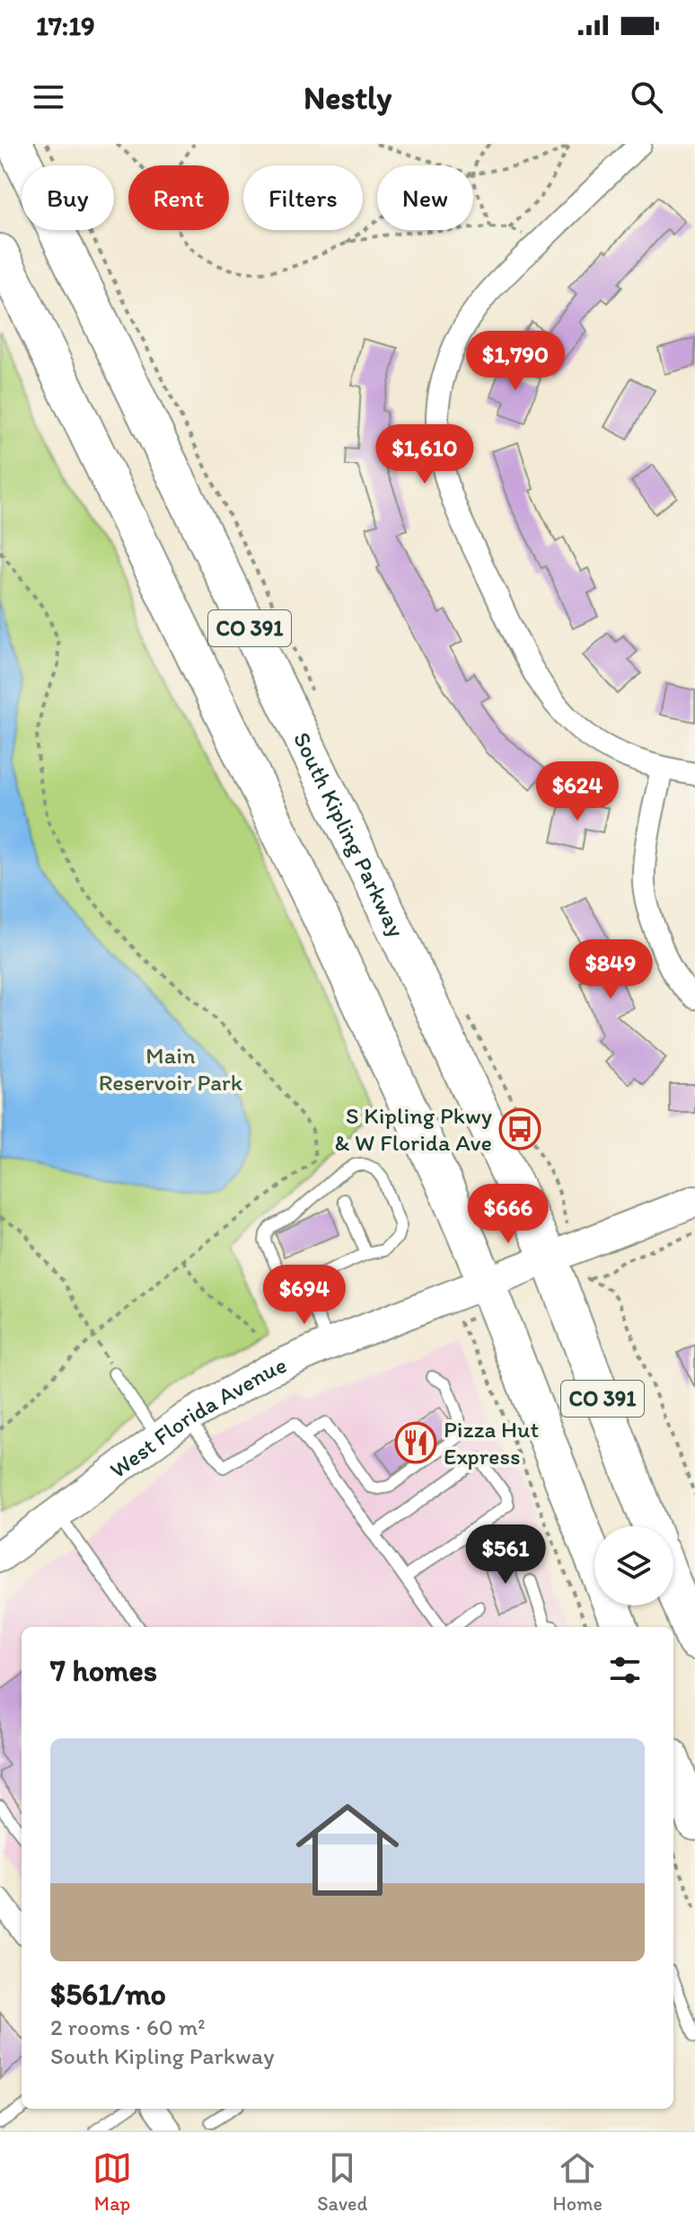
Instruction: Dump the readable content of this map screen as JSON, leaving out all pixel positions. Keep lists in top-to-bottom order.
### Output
{
  "streets": {
    "main road": ["CO 391", "South Kipling Parkway"],
    "street": ["West Florida Avenue"]
  },
  "crossings": [
    ["CO 391", "West Florida Avenue"],
    ["South Kipling Parkway", "West Florida Avenue"]
  ],
  "parks": ["Main Reservoir Park"],
  "places": {
    "bus stop": ["S Kipling Pkwy & W Florida Ave"],
    "restaurant": ["Pizza Hut Express"]
  },
  "page": {
    "status": "17:19",
    "header": "Nestly",
    "chip": [
      "Buy",
      "Rent",
      "Filters",
      "New"
    ],
    "price": [
      "$1,790",
      "$1,610",
      "$624",
      "$849",
      "$666",
      "$694",
      "$561"
    ],
    "heading": "7 homes",
    "list": [
      {
        "name": "$561/mo",
        "note": "2 rooms · 60 m² · South Kipling Parkway"
      }
    ],
    "tabs": ["Map", "Saved", "Home"]
  }
}
